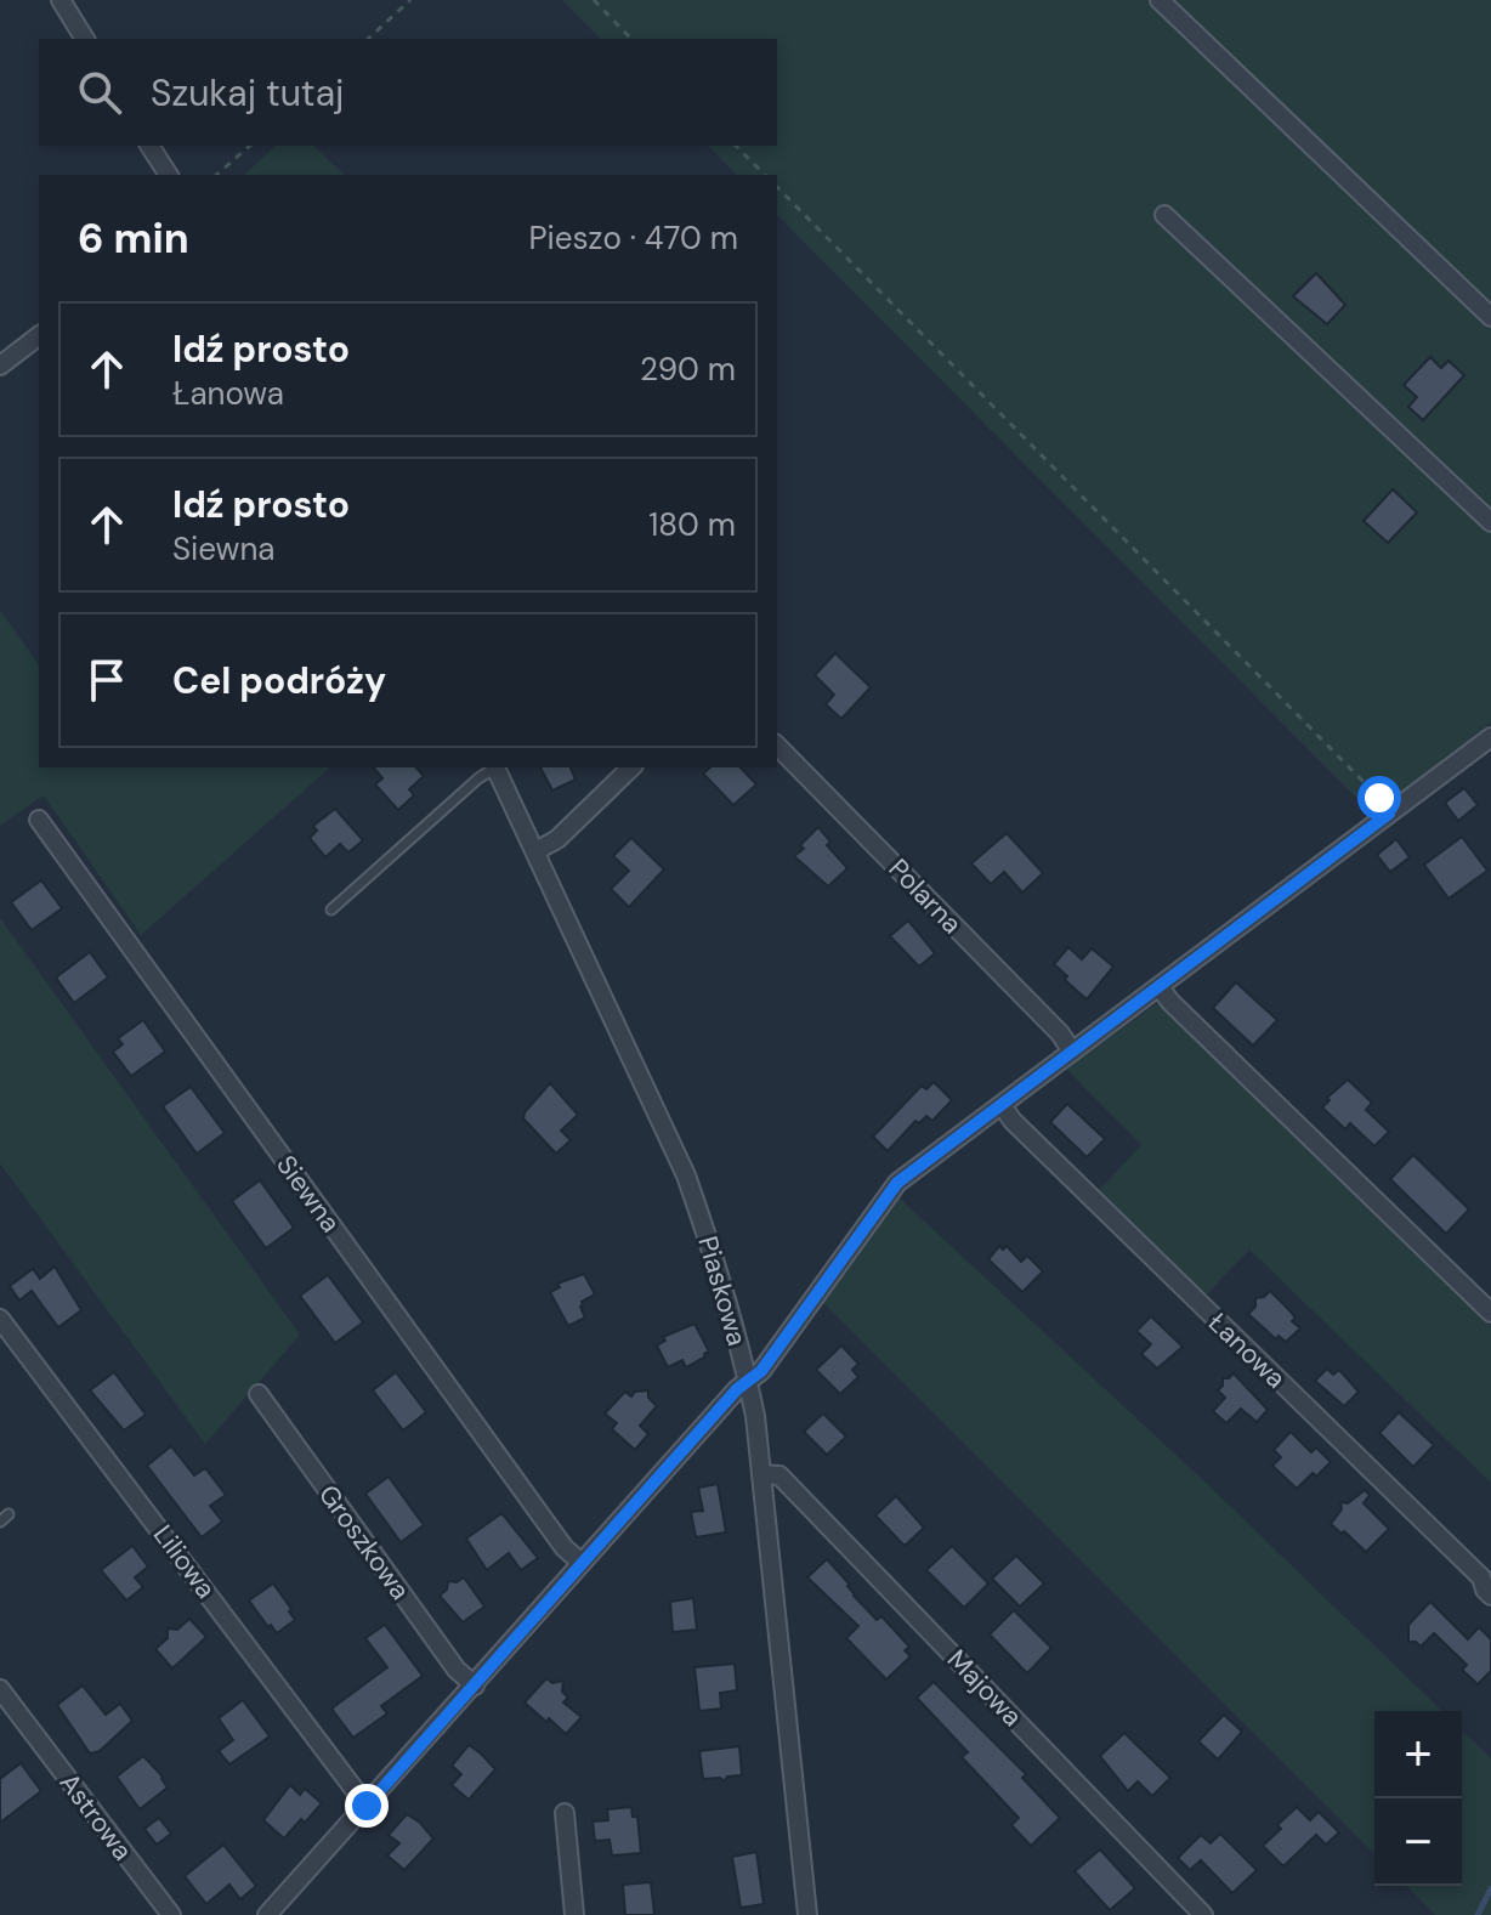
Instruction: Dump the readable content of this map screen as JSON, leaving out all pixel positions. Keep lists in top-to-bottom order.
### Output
{
  "streets": {
    "street": [
      "Polarna",
      "Siewna",
      "Piaskowa",
      "Łanowa",
      "Groszkowa",
      "Liliowa",
      "Majowa",
      "Astrowa"
    ]
  },
  "crossings": [
    ["Piaskowa", "Majowa"]
  ],
  "page": {
    "search": "Szukaj tutaj",
    "heading": ["6 min", "Pieszo · 470 m"],
    "list": [
      ["Idź prosto", "Łanowa", "290 m"],
      ["Idź prosto", "Siewna", "180 m"],
      "Cel podróży"
    ],
    "map_buttons": ["+", "−"]
  }
}
